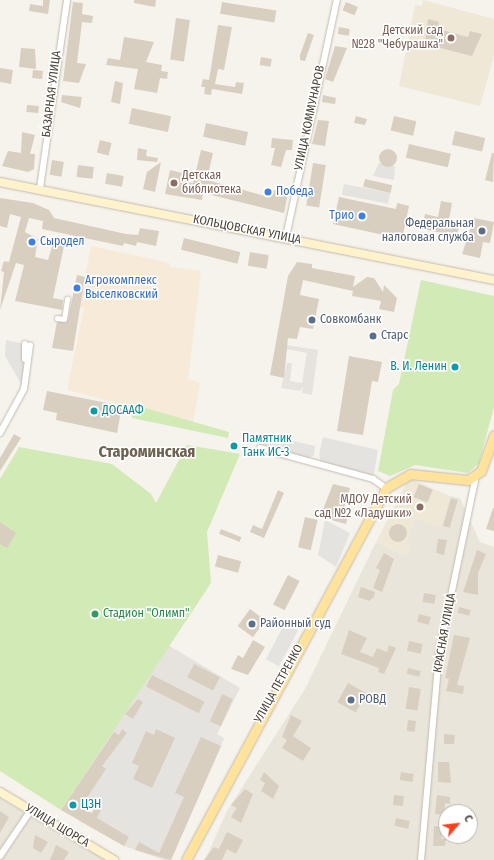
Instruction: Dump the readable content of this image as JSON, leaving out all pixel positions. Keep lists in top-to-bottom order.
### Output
{
  "streets": {
    "main road": [
      "КОЛЬЦОВСКАЯ УЛИЦА",
      "КРАСНАЯ УЛИЦА",
      "УЛИЦА ПЕТРЕНКО",
      "УЛИЦА ЩОРСА"
    ],
    "street": ["БАЗАРНАЯ УЛИЦА", "УЛИЦА КОММУНАРОВ"]
  },
  "crossings": [
    ["БАЗАРНАЯ УЛИЦА", "КОЛЬЦОВСКАЯ УЛИЦА"],
    ["УЛИЦА КОММУНАРОВ", "КОЛЬЦОВСКАЯ УЛИЦА"]
  ],
  "districts": ["Староминская"],
  "places": [
    "Детский сад №28 \"Чебурашка\"",
    "Детская библиотека",
    "Победа",
    "Трио",
    "Федеральная налоговая служба",
    "Сыродел",
    "Агрокомплекс Выселковский",
    "Совкомбанк",
    "Старс",
    "В. И. Ленин",
    "ДОСААФ",
    "Памятник Танк ИС-3",
    "МДОУ Детский сад №2 «Ладушки»",
    "Стадион \"Олимп\"",
    "Районный суд",
    "РОВД",
    "ЦЗН"
  ],
  "north": "top right"
}
